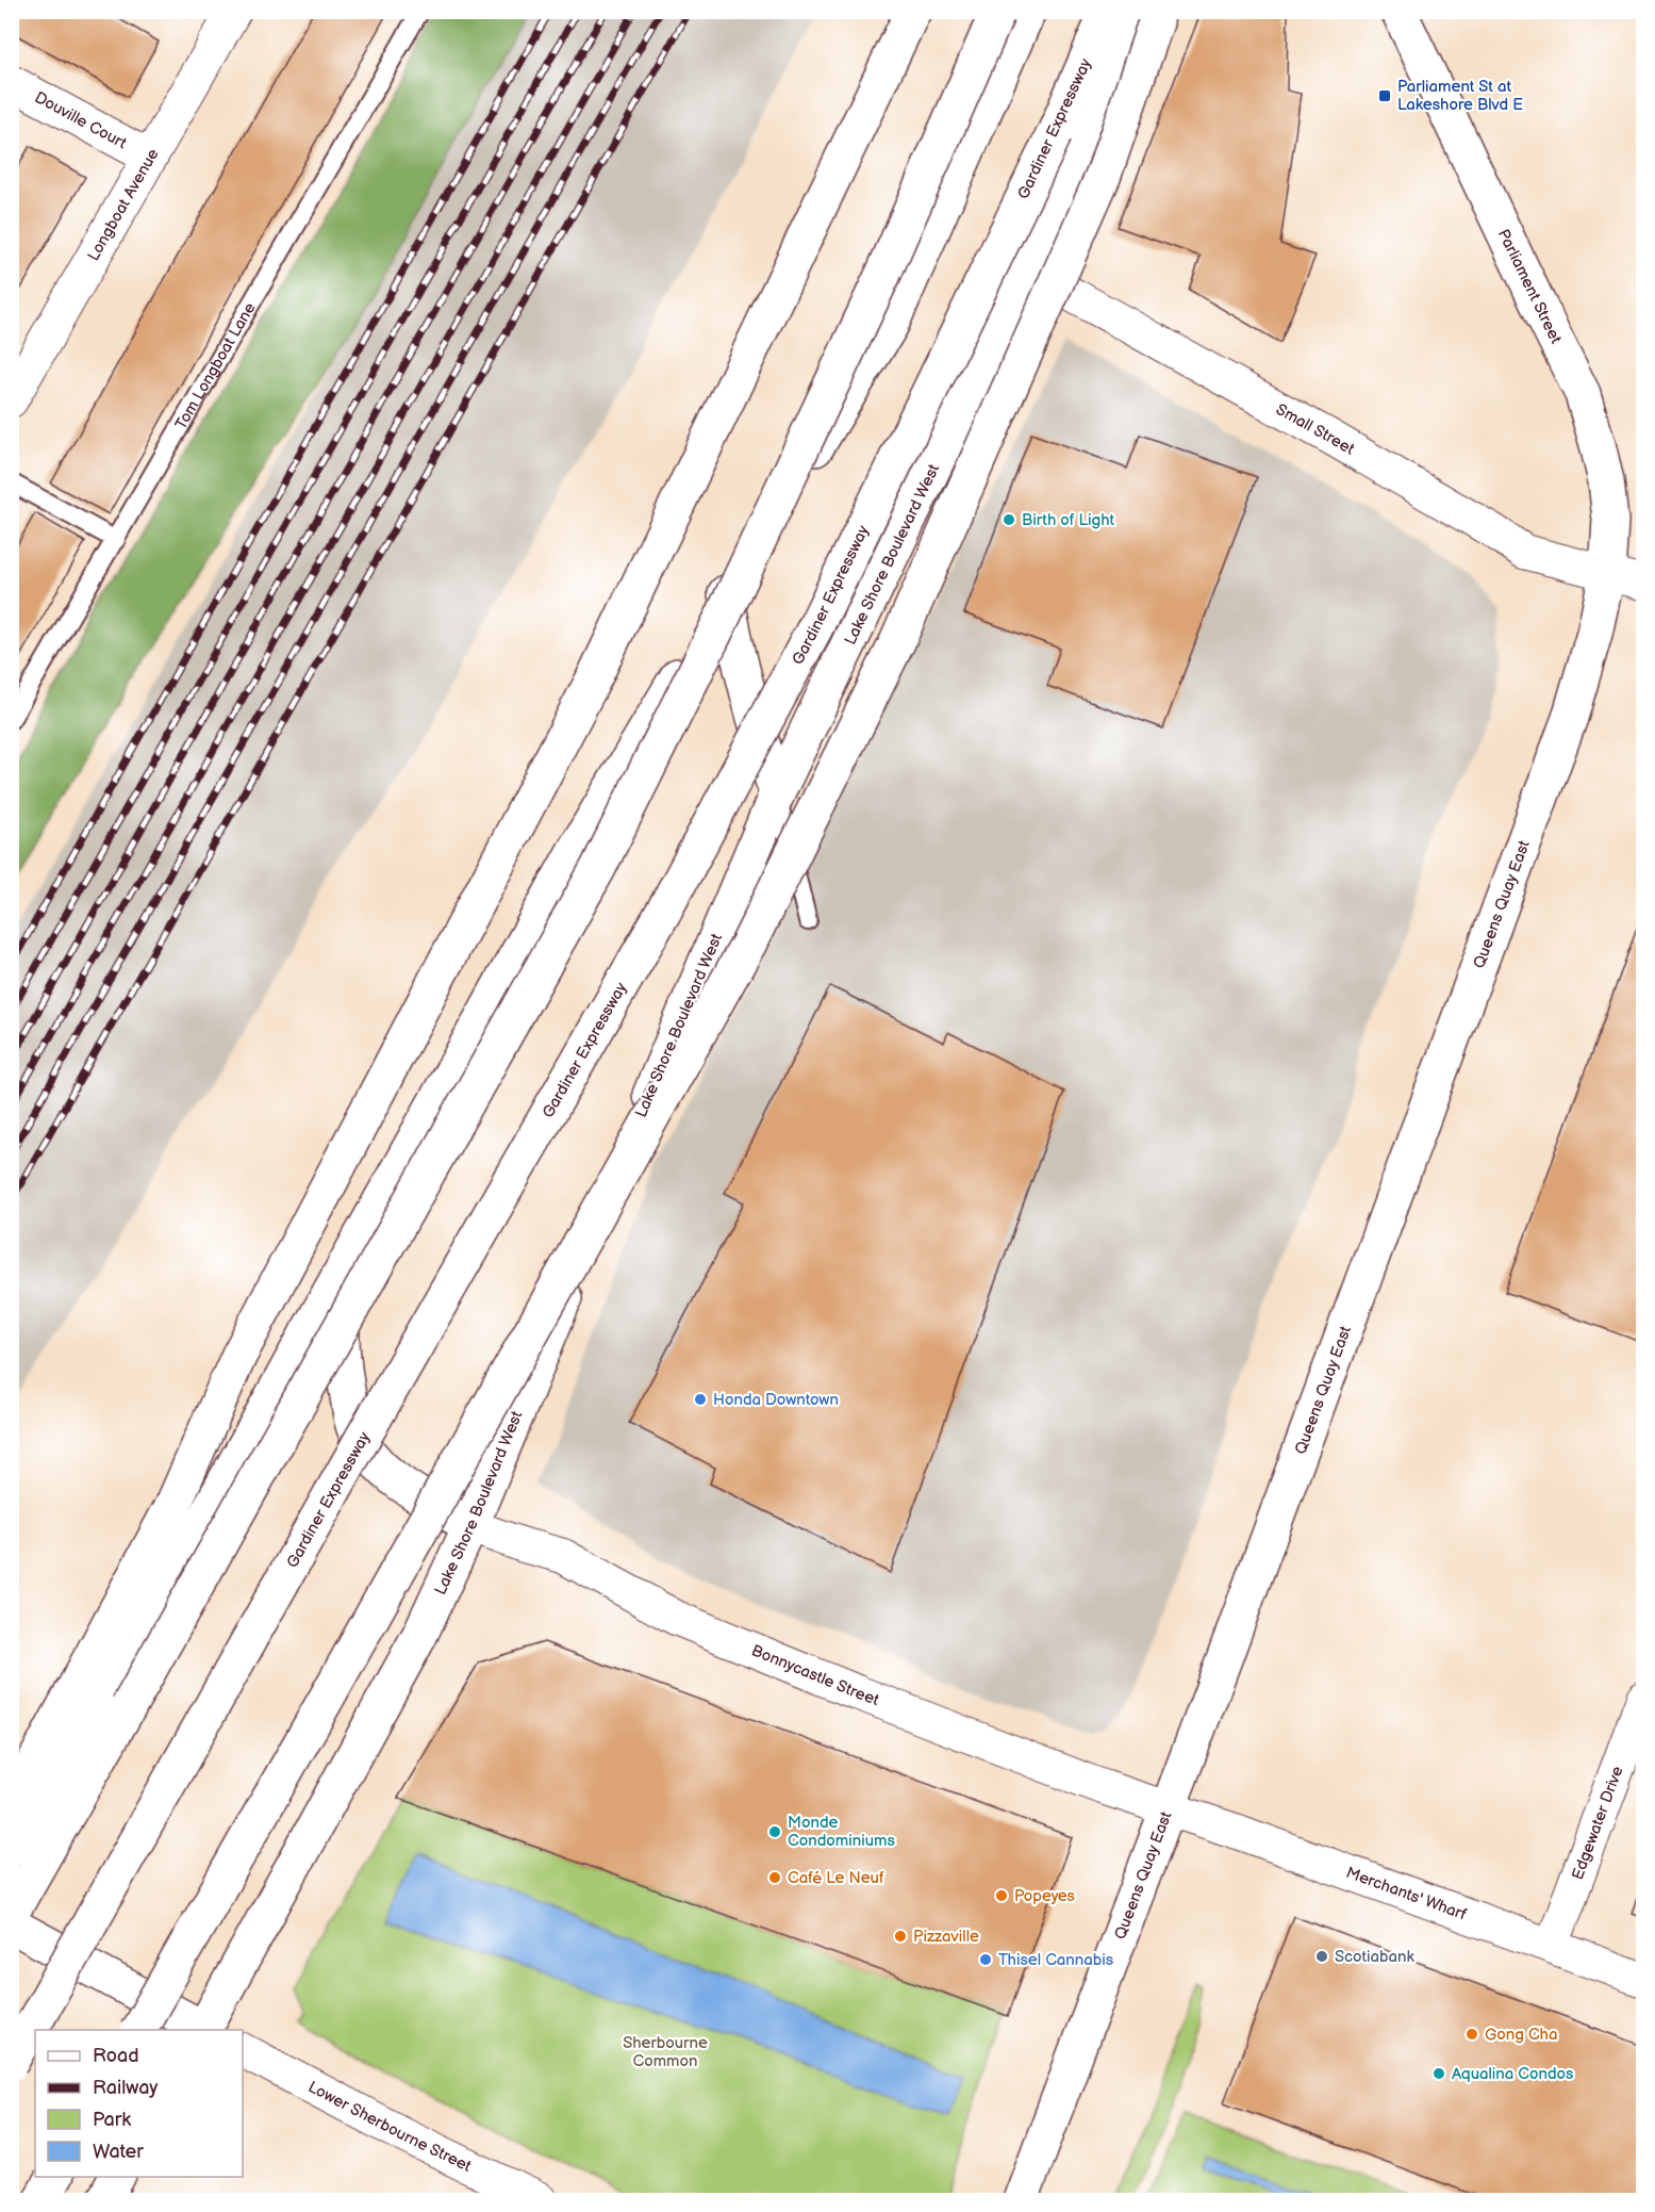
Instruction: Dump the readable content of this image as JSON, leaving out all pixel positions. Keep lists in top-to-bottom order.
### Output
{
  "streets": {
    "main road": [
      "Gardiner Expressway",
      "Parliament Street",
      "Lake Shore Boulevard West",
      "Queens Quay East"
    ],
    "street": [
      "Douville Court",
      "Longboat Avenue",
      "Small Street",
      "Bonnycastle Street",
      "Edgewater Drive",
      "Merchants' Wharf",
      "Lower Sherbourne Street"
    ],
    "lane": ["Tom Longboat Lane"]
  },
  "crossings": [
    ["Douville Court", "Longboat Avenue"],
    ["Parliament Street", "Small Street"],
    ["Parliament Street", "Queens Quay East"],
    ["Small Street", "Lake Shore Boulevard West"],
    ["Small Street", "Queens Quay East"],
    ["Lake Shore Boulevard West", "Bonnycastle Street"],
    ["Queens Quay East", "Bonnycastle Street"],
    ["Queens Quay East", "Merchants' Wharf"],
    ["Bonnycastle Street", "Merchants' Wharf"],
    ["Edgewater Drive", "Merchants' Wharf"]
  ],
  "parks": ["Sherbourne Common"],
  "places": {
    "transit": ["Parliament St at Lakeshore Blvd E"],
    "other": [
      "Birth of Light",
      "Honda Downtown",
      "Monde Condominiums",
      "Café Le Neuf",
      "Popeyes",
      "Pizzaville",
      "Scotiabank",
      "Thisel Cannabis",
      "Gong Cha",
      "Aqualina Condos"
    ]
  },
  "legend": [
    "Road",
    "Railway",
    "Park",
    "Water"
  ]
}
